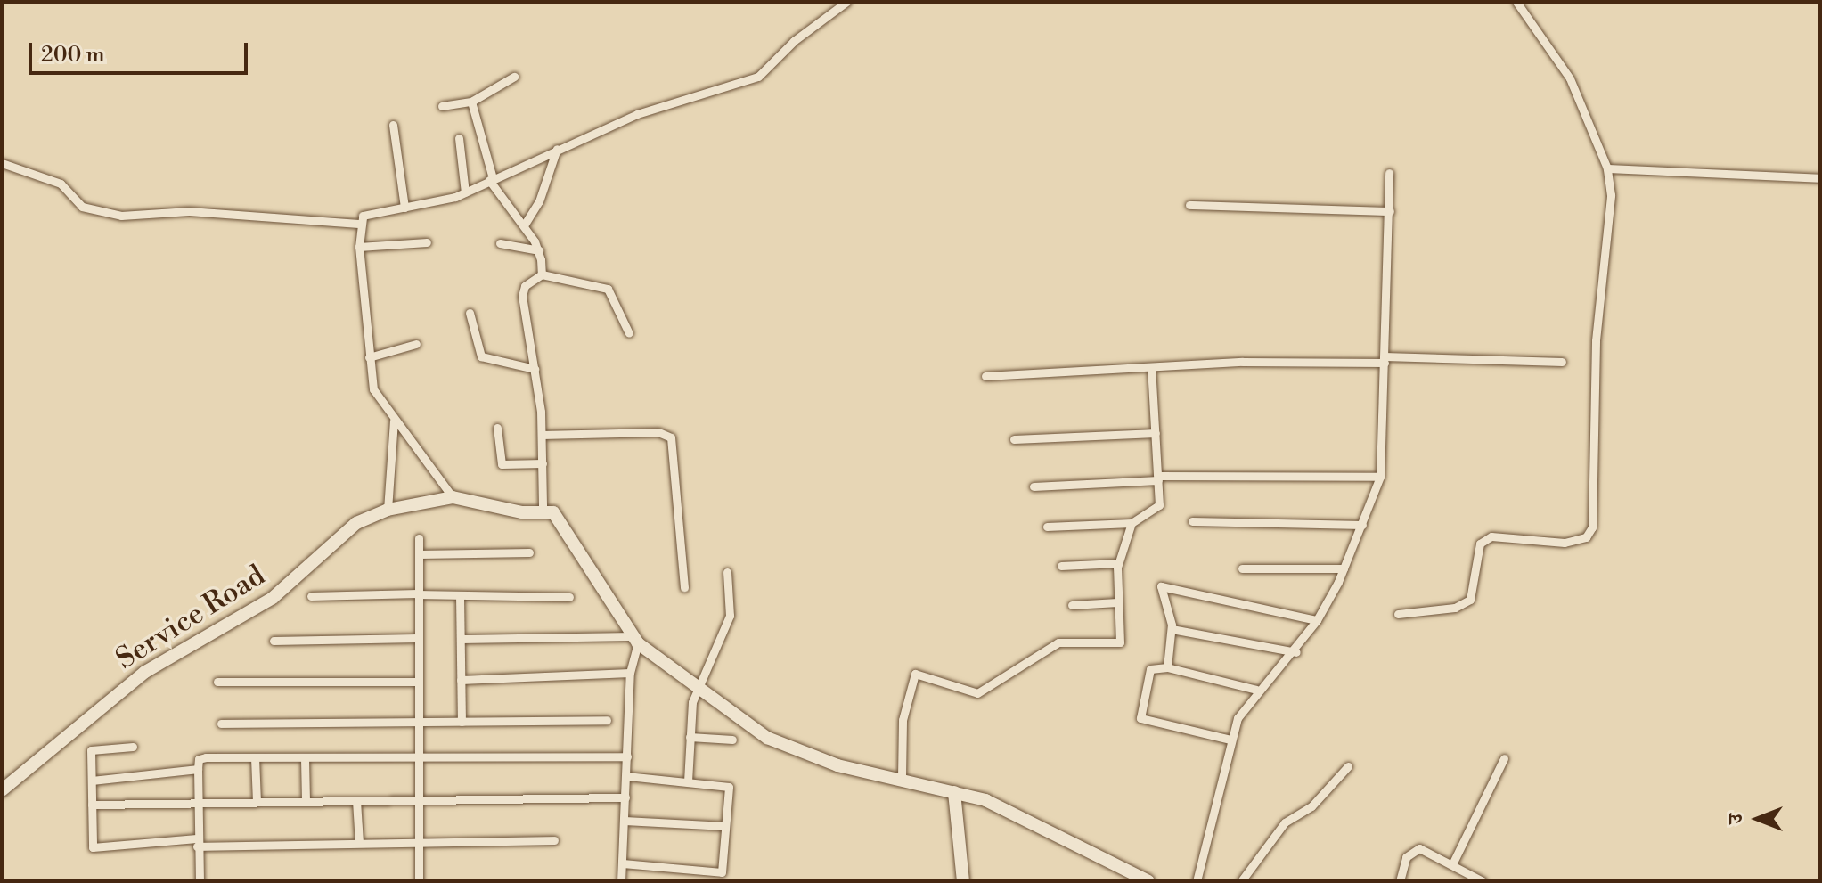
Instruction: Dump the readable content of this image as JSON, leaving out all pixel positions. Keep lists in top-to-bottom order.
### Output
{
  "streets": {
    "street": ["Service Road"]
  },
  "scale_bar": "200 m",
  "north": "left"
}
